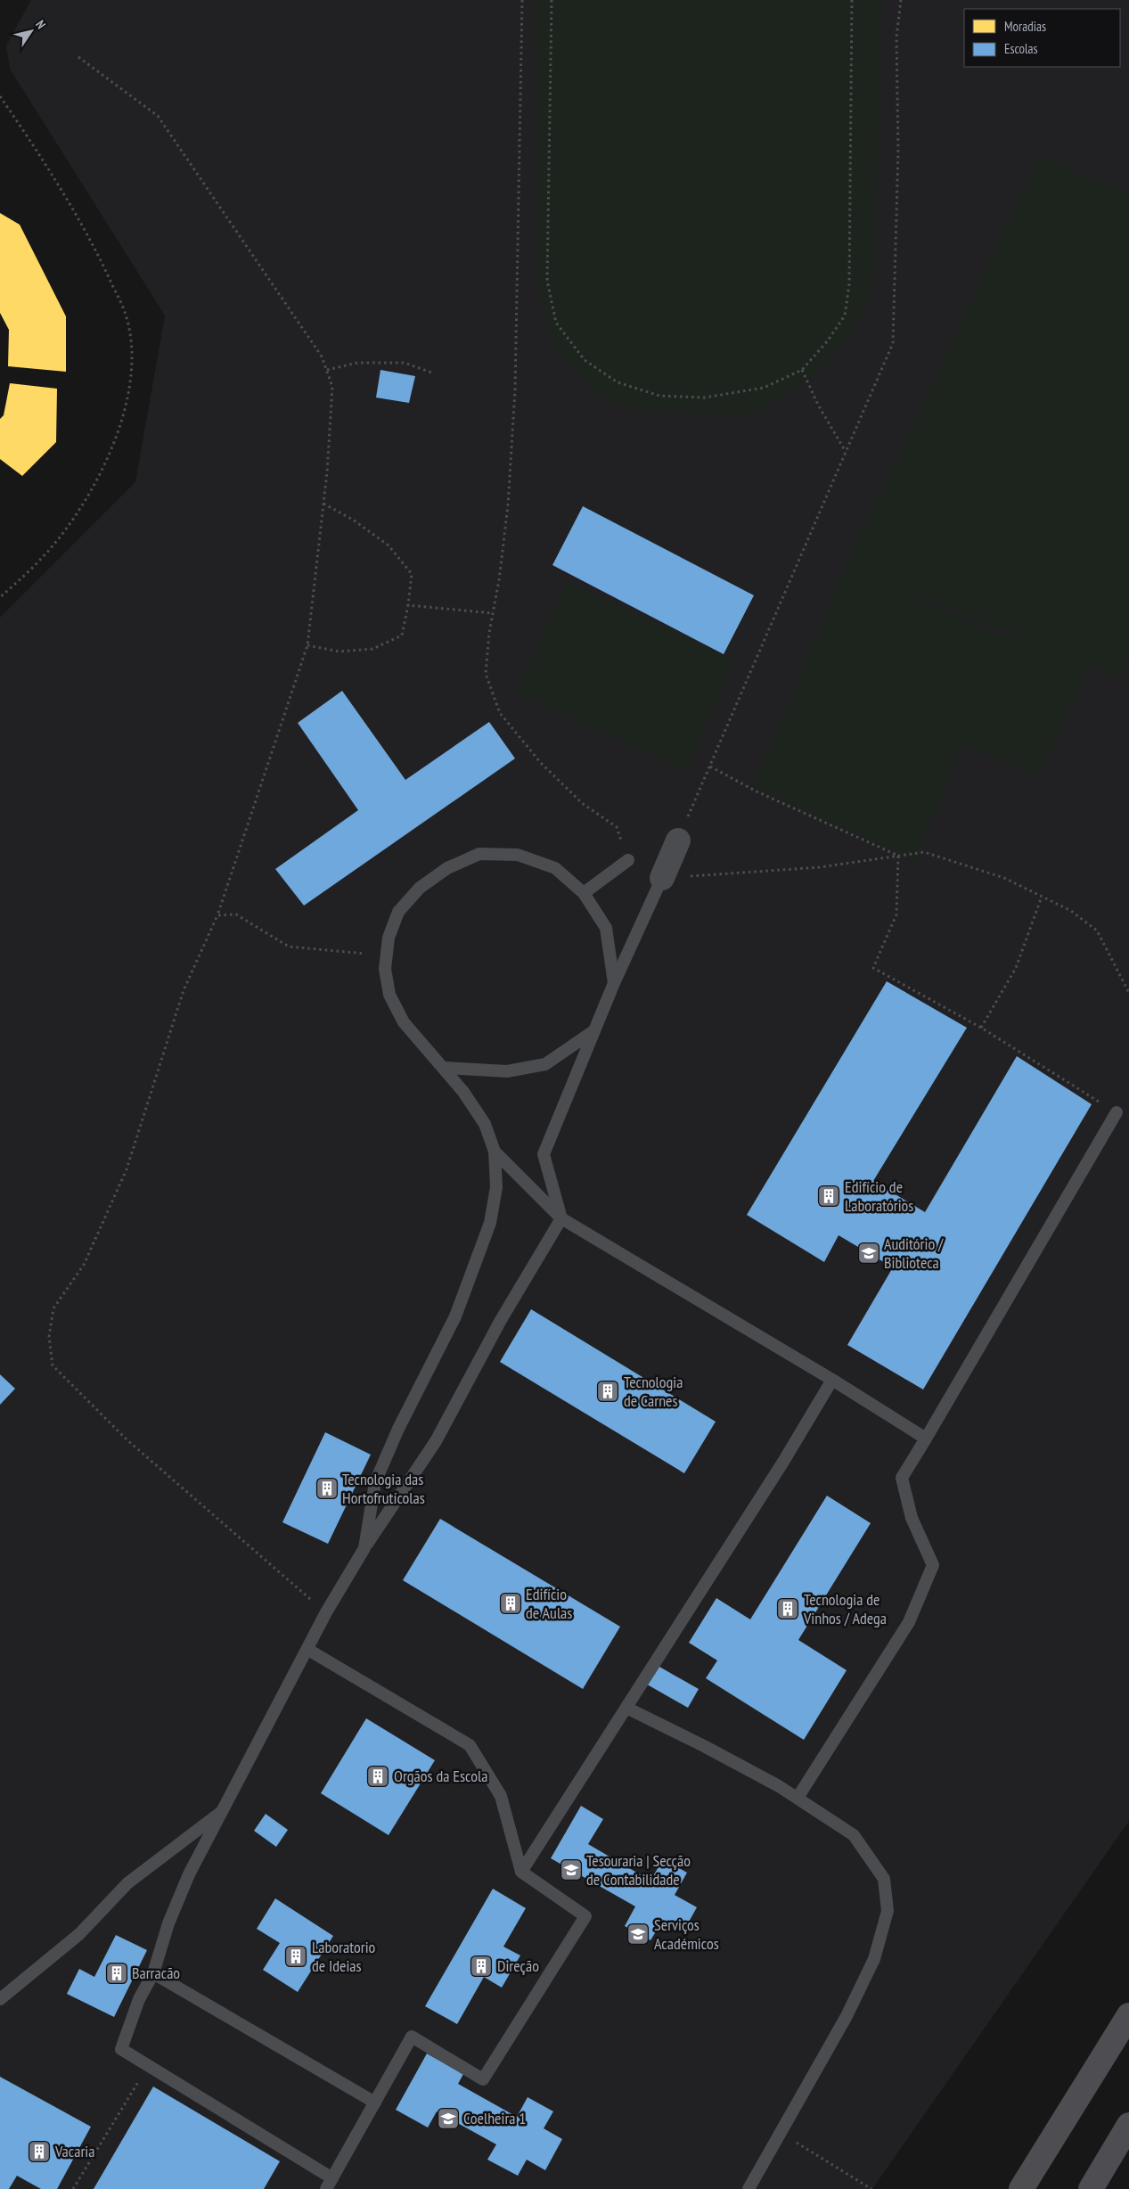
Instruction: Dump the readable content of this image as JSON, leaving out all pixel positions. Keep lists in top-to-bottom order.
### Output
{
  "places": {
    "building": [
      "Edifício de Laboratórios",
      "Tecnologia de Carnes",
      "Tecnologia das Hortofrutícolas",
      "Edifício de Aulas",
      "Tecnologia de Vinhos / Adega",
      "Orgãos da Escola",
      "Laboratorio de Ideias",
      "Direção",
      "Barracão",
      "Vacaria"
    ],
    "school or university": [
      "Auditório / Biblioteca",
      "Tesouraria | Secção de Contabilidade",
      "Serviços Académicos",
      "Coelheira 1"
    ]
  },
  "legend": ["Moradias", "Escolas"],
  "north": "top right"
}
